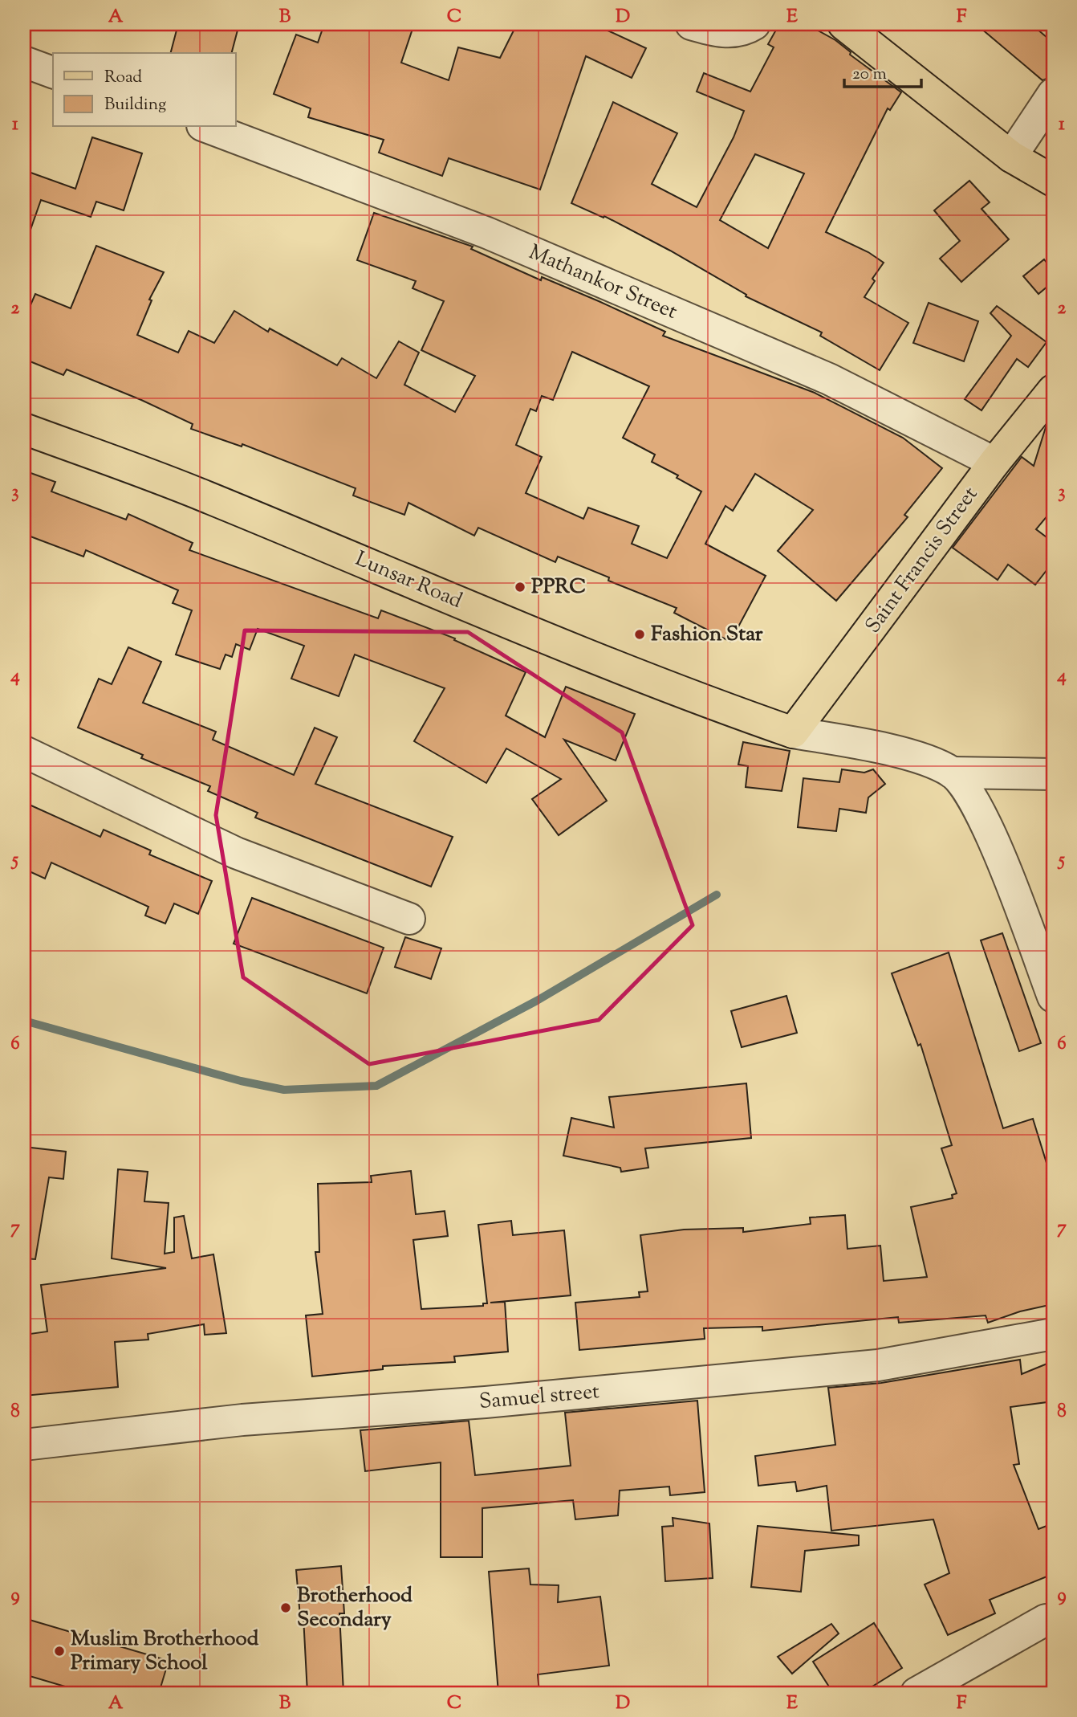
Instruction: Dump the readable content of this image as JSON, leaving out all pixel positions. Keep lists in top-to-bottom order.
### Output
{
  "streets": {
    "main road": ["Saint Francis Street", "Lunsar Road"],
    "street": ["Mathankor Street", "Samuel street"]
  },
  "crossings": [
    ["Mathankor Street", "Saint Francis Street"],
    ["Saint Francis Street", "Lunsar Road"]
  ],
  "places": [
    "PPRC",
    "Fashion Star",
    "Brotherhood Secondary",
    "Muslim Brotherhood Primary School"
  ],
  "legend": ["Road", "Building"],
  "scale_bar": "20 m",
  "grid": {
    "columns": [
      "A",
      "B",
      "C",
      "D",
      "E",
      "F"
    ],
    "rows": [
      "1",
      "2",
      "3",
      "4",
      "5",
      "6",
      "7",
      "8",
      "9"
    ]
  }
}
